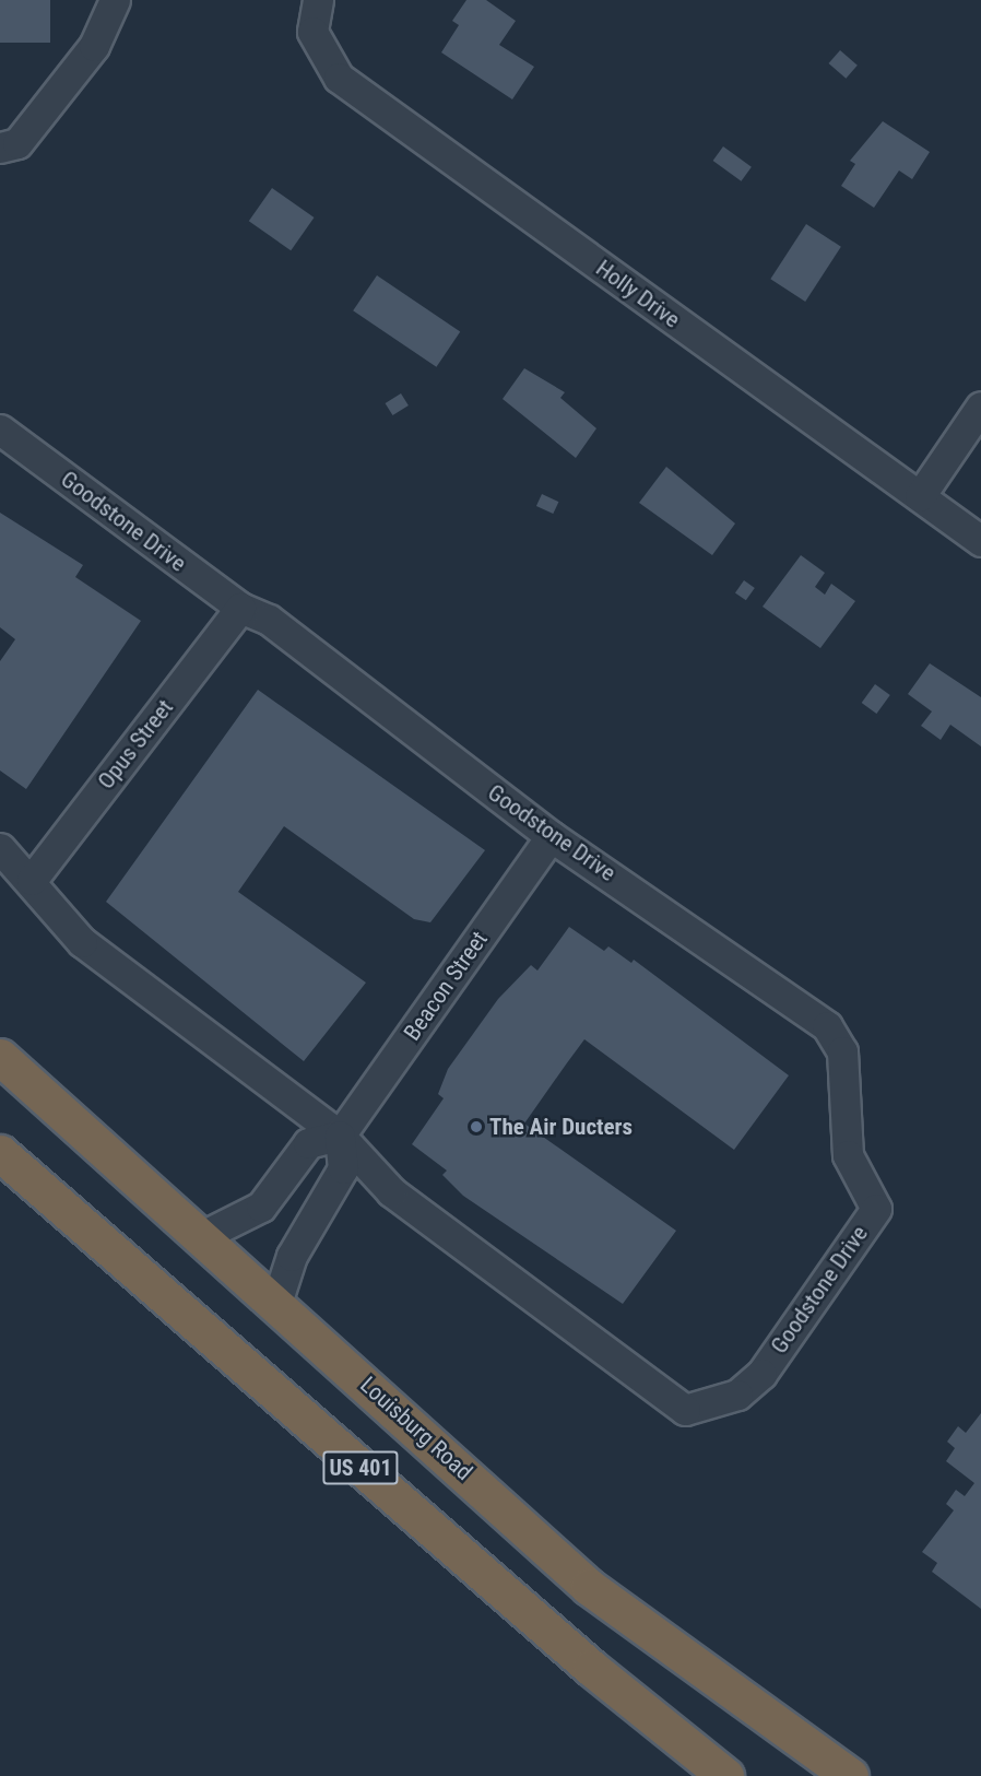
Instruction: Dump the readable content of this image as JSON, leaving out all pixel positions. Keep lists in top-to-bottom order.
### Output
{
  "streets": {
    "highway": ["Louisburg Road", "US 401"],
    "street": [
      "Holly Drive",
      "Goodstone Drive",
      "Opus Street",
      "Beacon Street"
    ]
  },
  "crossings": [
    ["Goodstone Drive", "Opus Street"],
    ["Goodstone Drive", "Beacon Street"]
  ],
  "places": ["The Air Ducters"]
}
